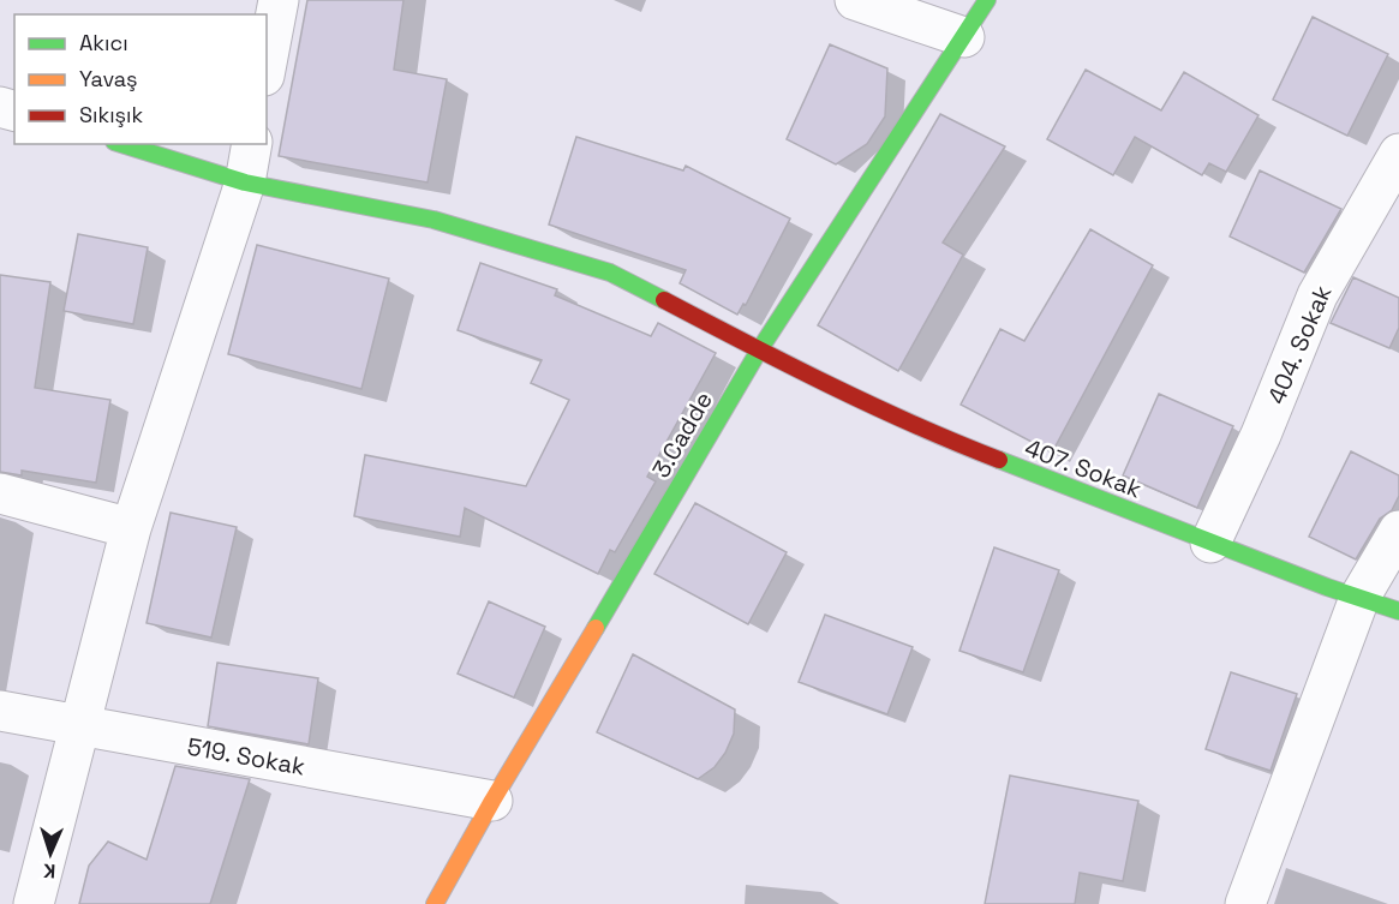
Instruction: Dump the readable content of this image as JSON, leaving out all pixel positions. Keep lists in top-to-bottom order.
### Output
{
  "streets": {
    "street": [
      "404. Sokak",
      "3.Cadde",
      "407. Sokak",
      "519. Sokak"
    ]
  },
  "crossings": [
    ["404. Sokak", "407. Sokak"],
    ["3.Cadde", "407. Sokak"],
    ["3.Cadde", "519. Sokak"]
  ],
  "legend": ["Akıcı", "Yavaş", "Sıkışık"],
  "north": "bottom"
}
